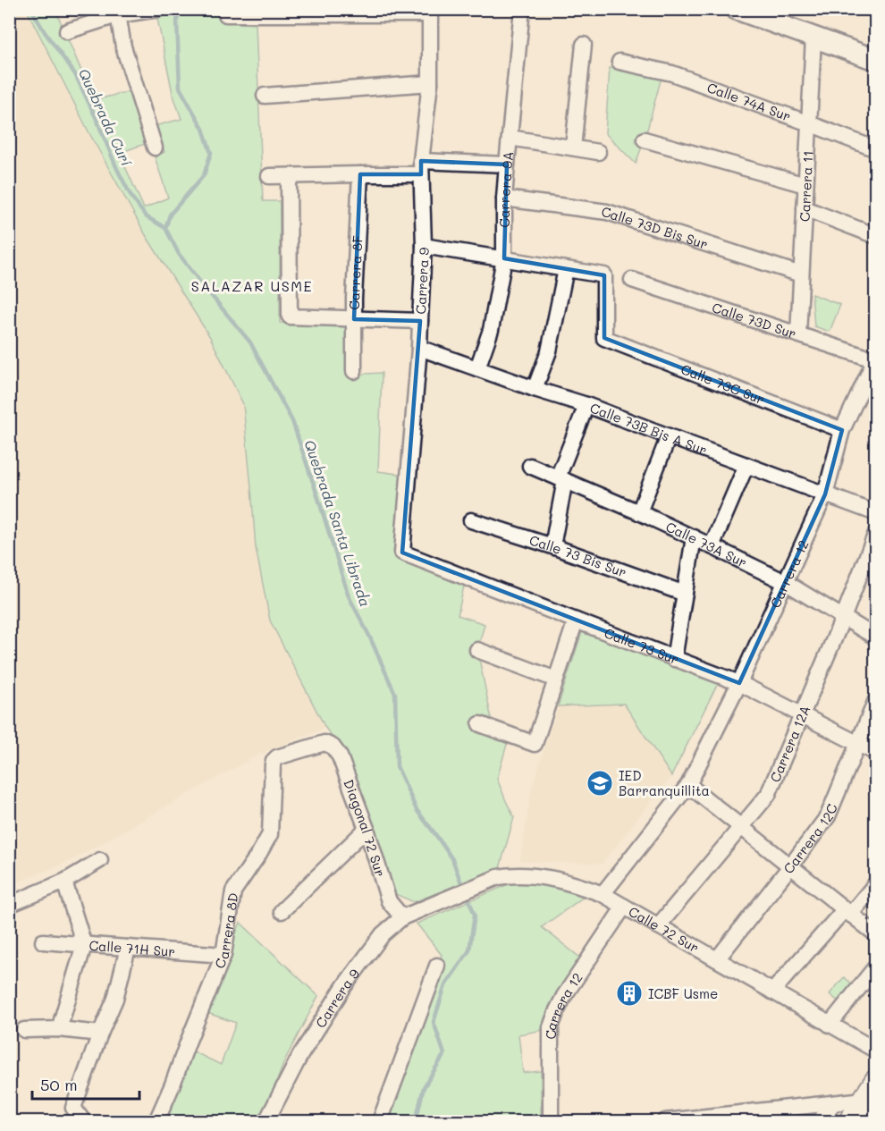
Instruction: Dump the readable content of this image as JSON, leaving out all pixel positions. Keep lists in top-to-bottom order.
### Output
{
  "streets": {
    "street": [
      "Calle 74A Sur",
      "Carrera 11",
      "Carrera 9A",
      "Calle 73D Bis Sur",
      "Carrera 8F",
      "Carrera 9",
      "Calle 73D Sur",
      "Calle 73C Sur",
      "Calle 73B Bis A Sur",
      "Calle 73A Sur",
      "Calle 73 Bis Sur",
      "Carrera 12",
      "Calle 73 Sur",
      "Carrera 12A",
      "Diagonal 72 Sur",
      "Carrera 12C",
      "Calle 72 Sur",
      "Carrera 8D",
      "Calle 71H Sur"
    ]
  },
  "crossings": [
    ["Calle 74A Sur", "Carrera 11"],
    ["Carrera 11", "Calle 73D Bis Sur"],
    ["Carrera 11", "Calle 73D Sur"],
    ["Carrera 9A", "Calle 73D Bis Sur"],
    ["Carrera 9A", "Calle 73B Bis A Sur"],
    ["Carrera 9", "Calle 73B Bis A Sur"],
    ["Carrera 9", "Calle 73 Sur"],
    ["Carrera 9", "Diagonal 72 Sur"],
    ["Carrera 9", "Calle 72 Sur"],
    ["Calle 73D Sur", "Carrera 12"],
    ["Calle 73C Sur", "Carrera 12"],
    ["Calle 73B Bis A Sur", "Carrera 12"],
    ["Calle 73A Sur", "Carrera 12"],
    ["Calle 73A Sur", "Carrera 12A"],
    ["Carrera 12", "Calle 73 Sur"],
    ["Carrera 12", "Calle 72 Sur"],
    ["Calle 73 Sur", "Carrera 12A"],
    ["Calle 73 Sur", "Carrera 12C"],
    ["Carrera 12A", "Calle 72 Sur"],
    ["Diagonal 72 Sur", "Carrera 8D"],
    ["Carrera 12C", "Calle 72 Sur"],
    ["Carrera 8D", "Calle 71H Sur"]
  ],
  "districts": ["SALAZAR USME"],
  "water": ["Quebrada Curí", "Quebrada Santa Librada"],
  "places": {
    "school or university": ["IED Barranquillita"],
    "building": ["ICBF Usme"]
  },
  "scale_bar": "50 m"
}
